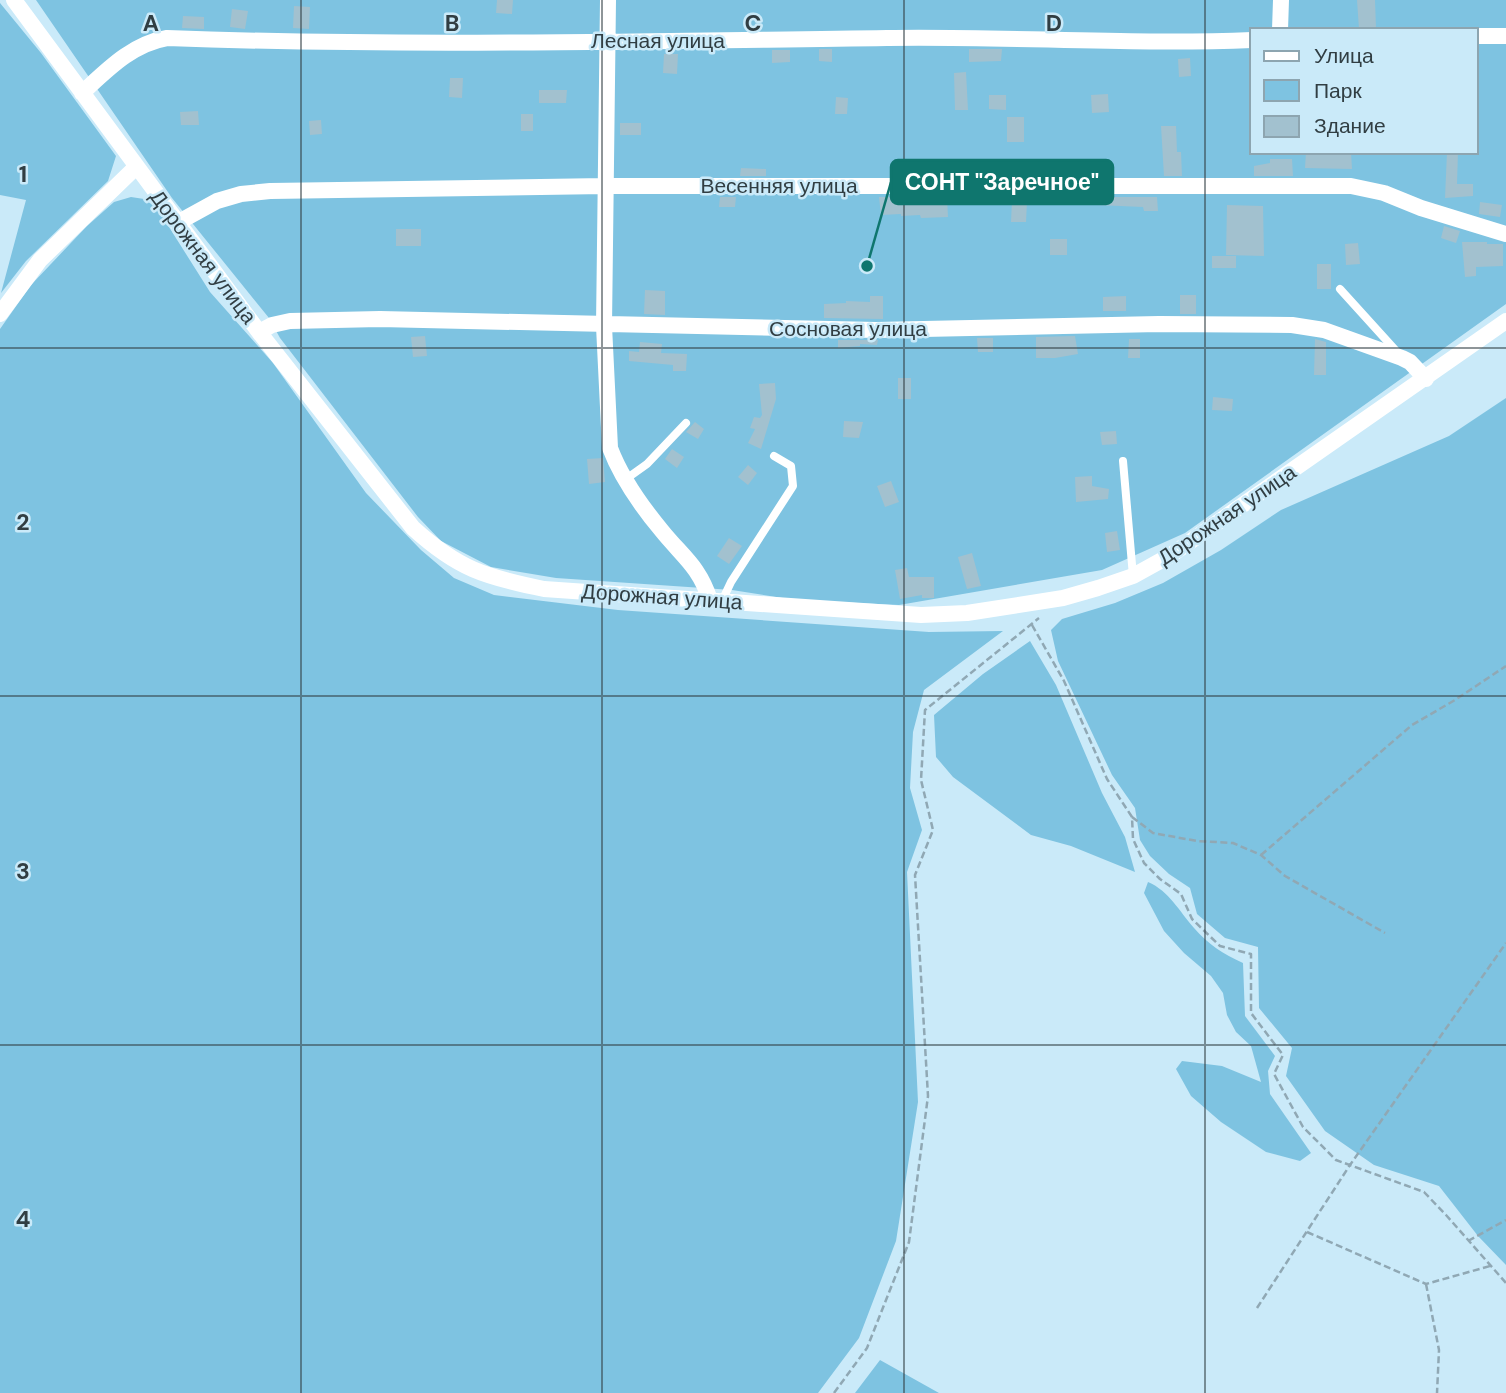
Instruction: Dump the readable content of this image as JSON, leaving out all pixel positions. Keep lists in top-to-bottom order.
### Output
{
  "streets": {
    "street": [
      "Лесная улица",
      "Весенняя улица",
      "Дорожная улица",
      "Сосновая улица"
    ]
  },
  "crossings": [
    ["Лесная улица", "Дорожная улица"],
    ["Весенняя улица", "Дорожная улица"],
    ["Дорожная улица", "Сосновая улица"]
  ],
  "places": ["СОНТ \"Заречное\""],
  "legend": ["Улица", "Парк", "Здание"],
  "grid": {
    "columns": [
      "A",
      "B",
      "C",
      "D"
    ],
    "rows": [
      "1",
      "2",
      "3",
      "4"
    ]
  }
}
